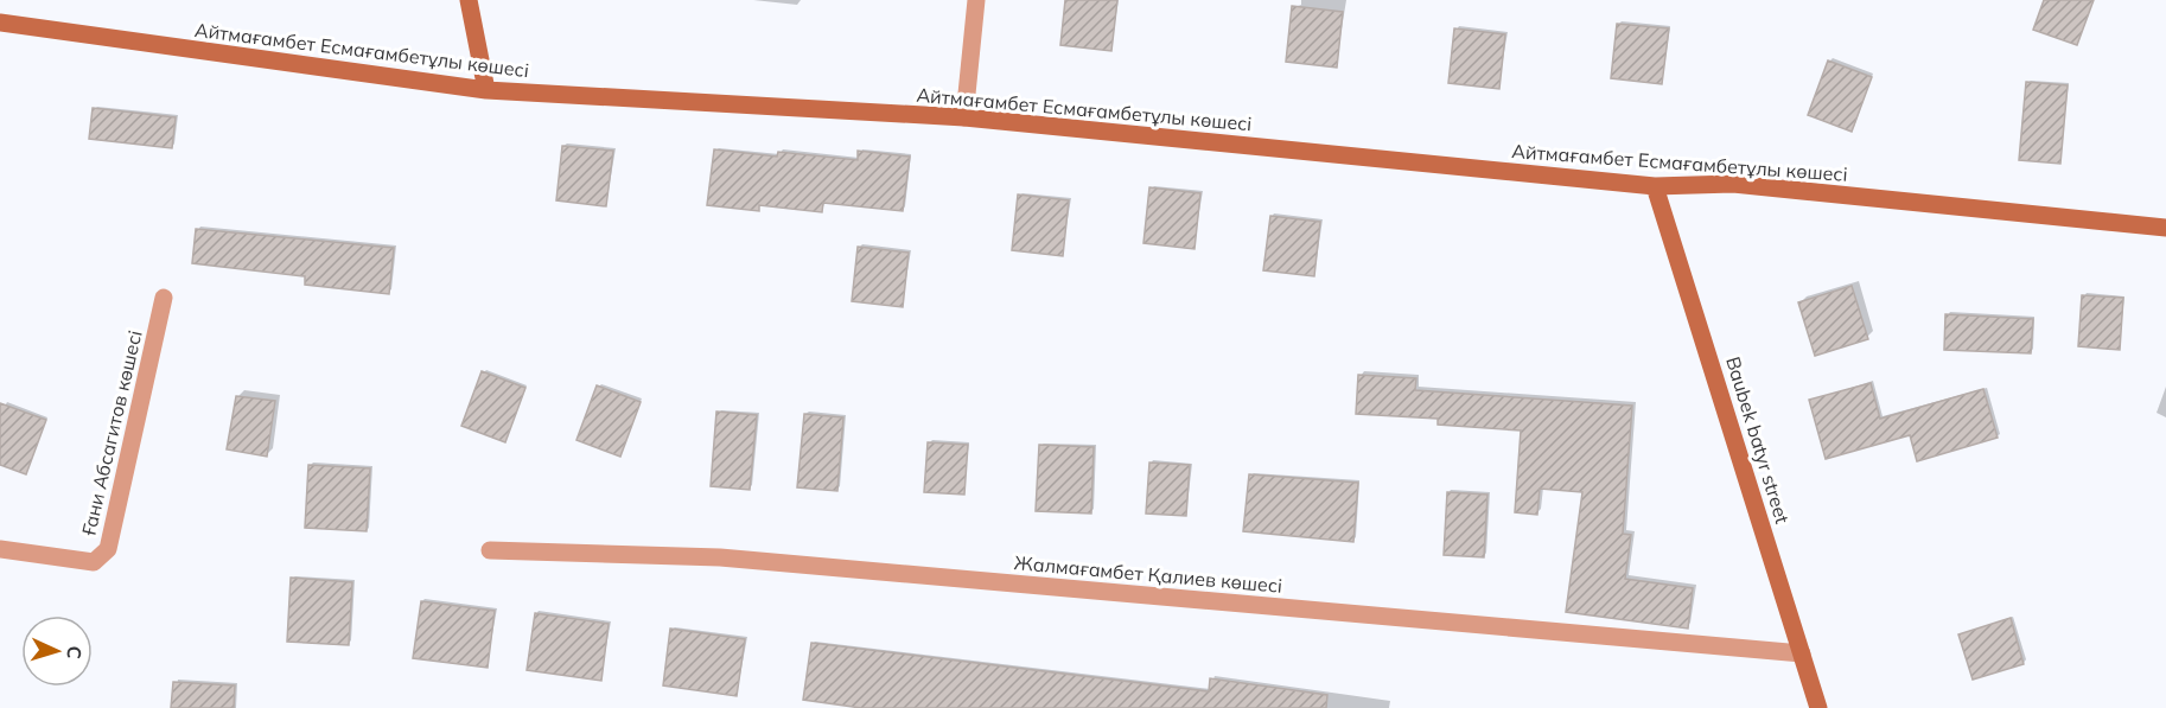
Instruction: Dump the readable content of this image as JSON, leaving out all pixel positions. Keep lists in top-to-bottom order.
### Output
{
  "streets": {
    "street": [
      "Айтмағамбет Есмағамбетұлы көшесі",
      "Ғани Абсагитов көшесі",
      "Baubek batyr street",
      "Жалмағамбет Қалиев көшесі"
    ]
  },
  "crossings": [
    ["Айтмағамбет Есмағамбетұлы көшесі", "Baubek batyr street"],
    ["Baubek batyr street", "Жалмағамбет Қалиев көшесі"]
  ],
  "north": "right"
}
